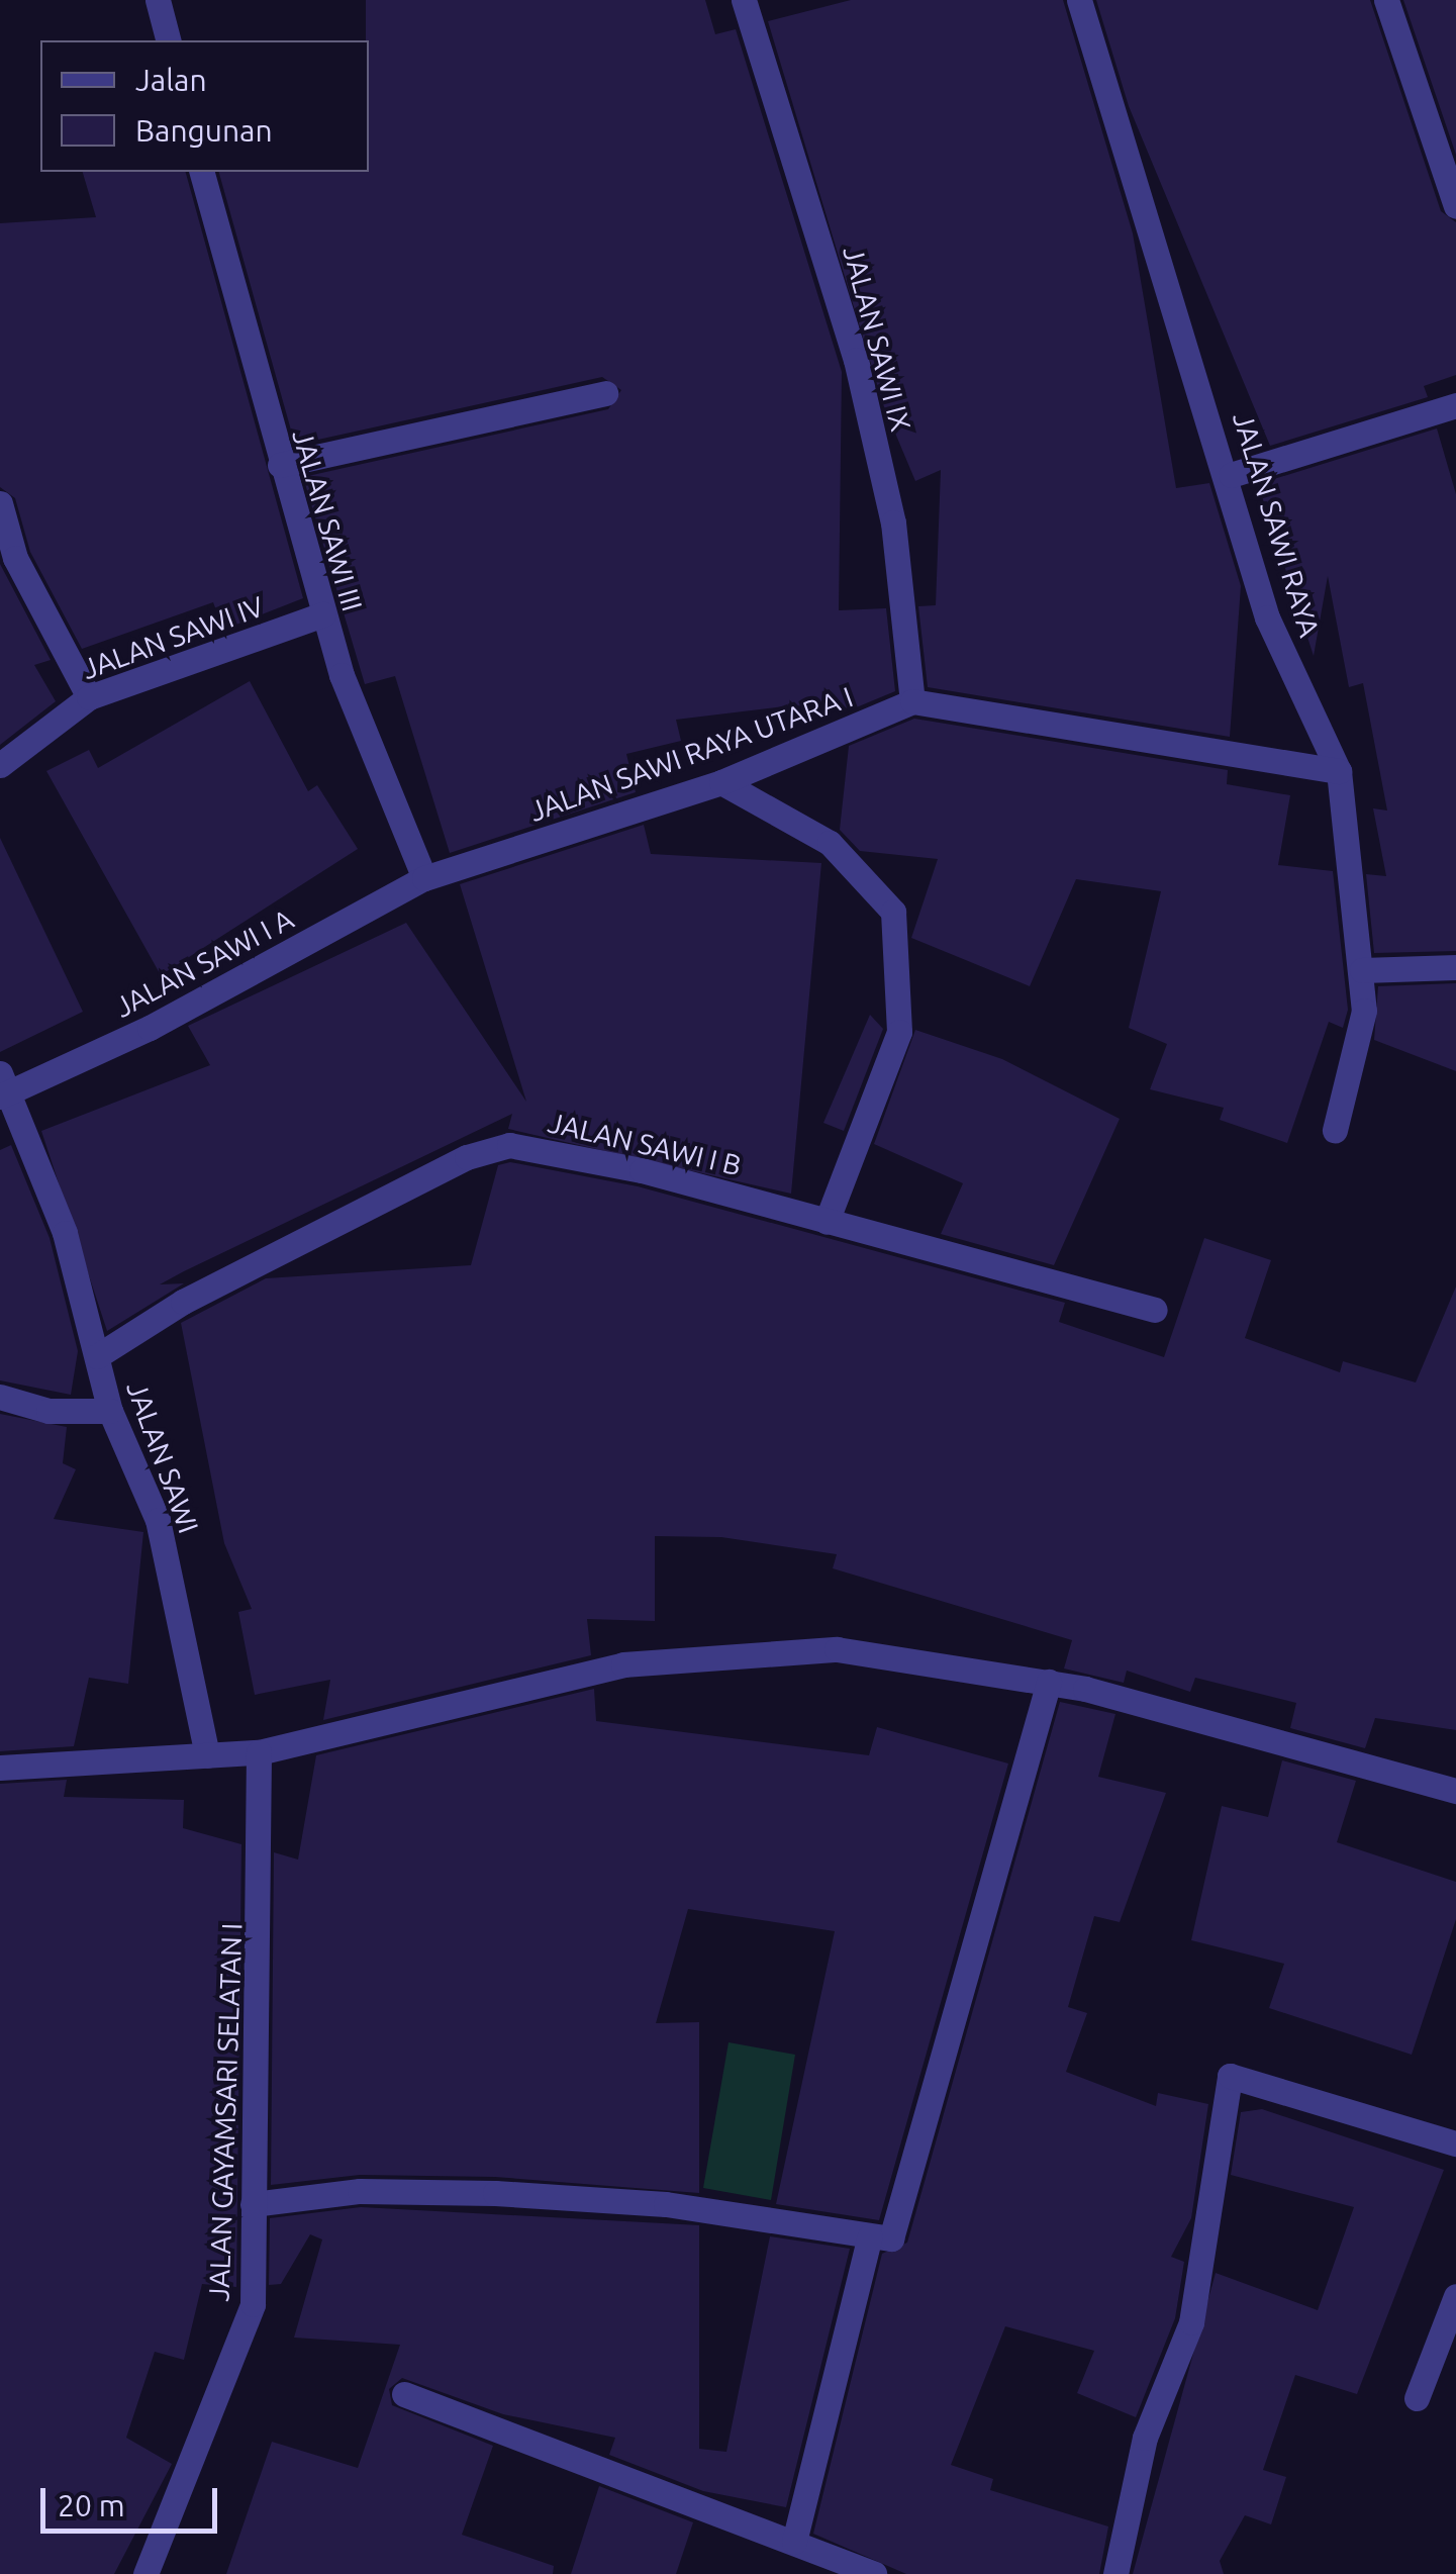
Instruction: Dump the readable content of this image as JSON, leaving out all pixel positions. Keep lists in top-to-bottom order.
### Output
{
  "streets": {
    "street": [
      "JALAN SAWI IX",
      "JALAN SAWI III",
      "JALAN SAWI RAYA",
      "JALAN SAWI IV",
      "JALAN SAWI RAYA UTARA I",
      "JALAN SAWI I A",
      "JALAN SAWI I B",
      "JALAN SAWI",
      "JALAN GAYAMSARI SELATAN I"
    ]
  },
  "crossings": [
    ["JALAN SAWI IX", "JALAN SAWI RAYA UTARA I"],
    ["JALAN SAWI III", "JALAN SAWI IV"],
    ["JALAN SAWI III", "JALAN SAWI RAYA UTARA I"],
    ["JALAN SAWI III", "JALAN SAWI I A"],
    ["JALAN SAWI RAYA UTARA I", "JALAN SAWI I A"],
    ["JALAN SAWI I A", "JALAN SAWI"],
    ["JALAN SAWI I B", "JALAN SAWI"]
  ],
  "legend": ["Jalan", "Bangunan"],
  "scale_bar": "20 m"
}
